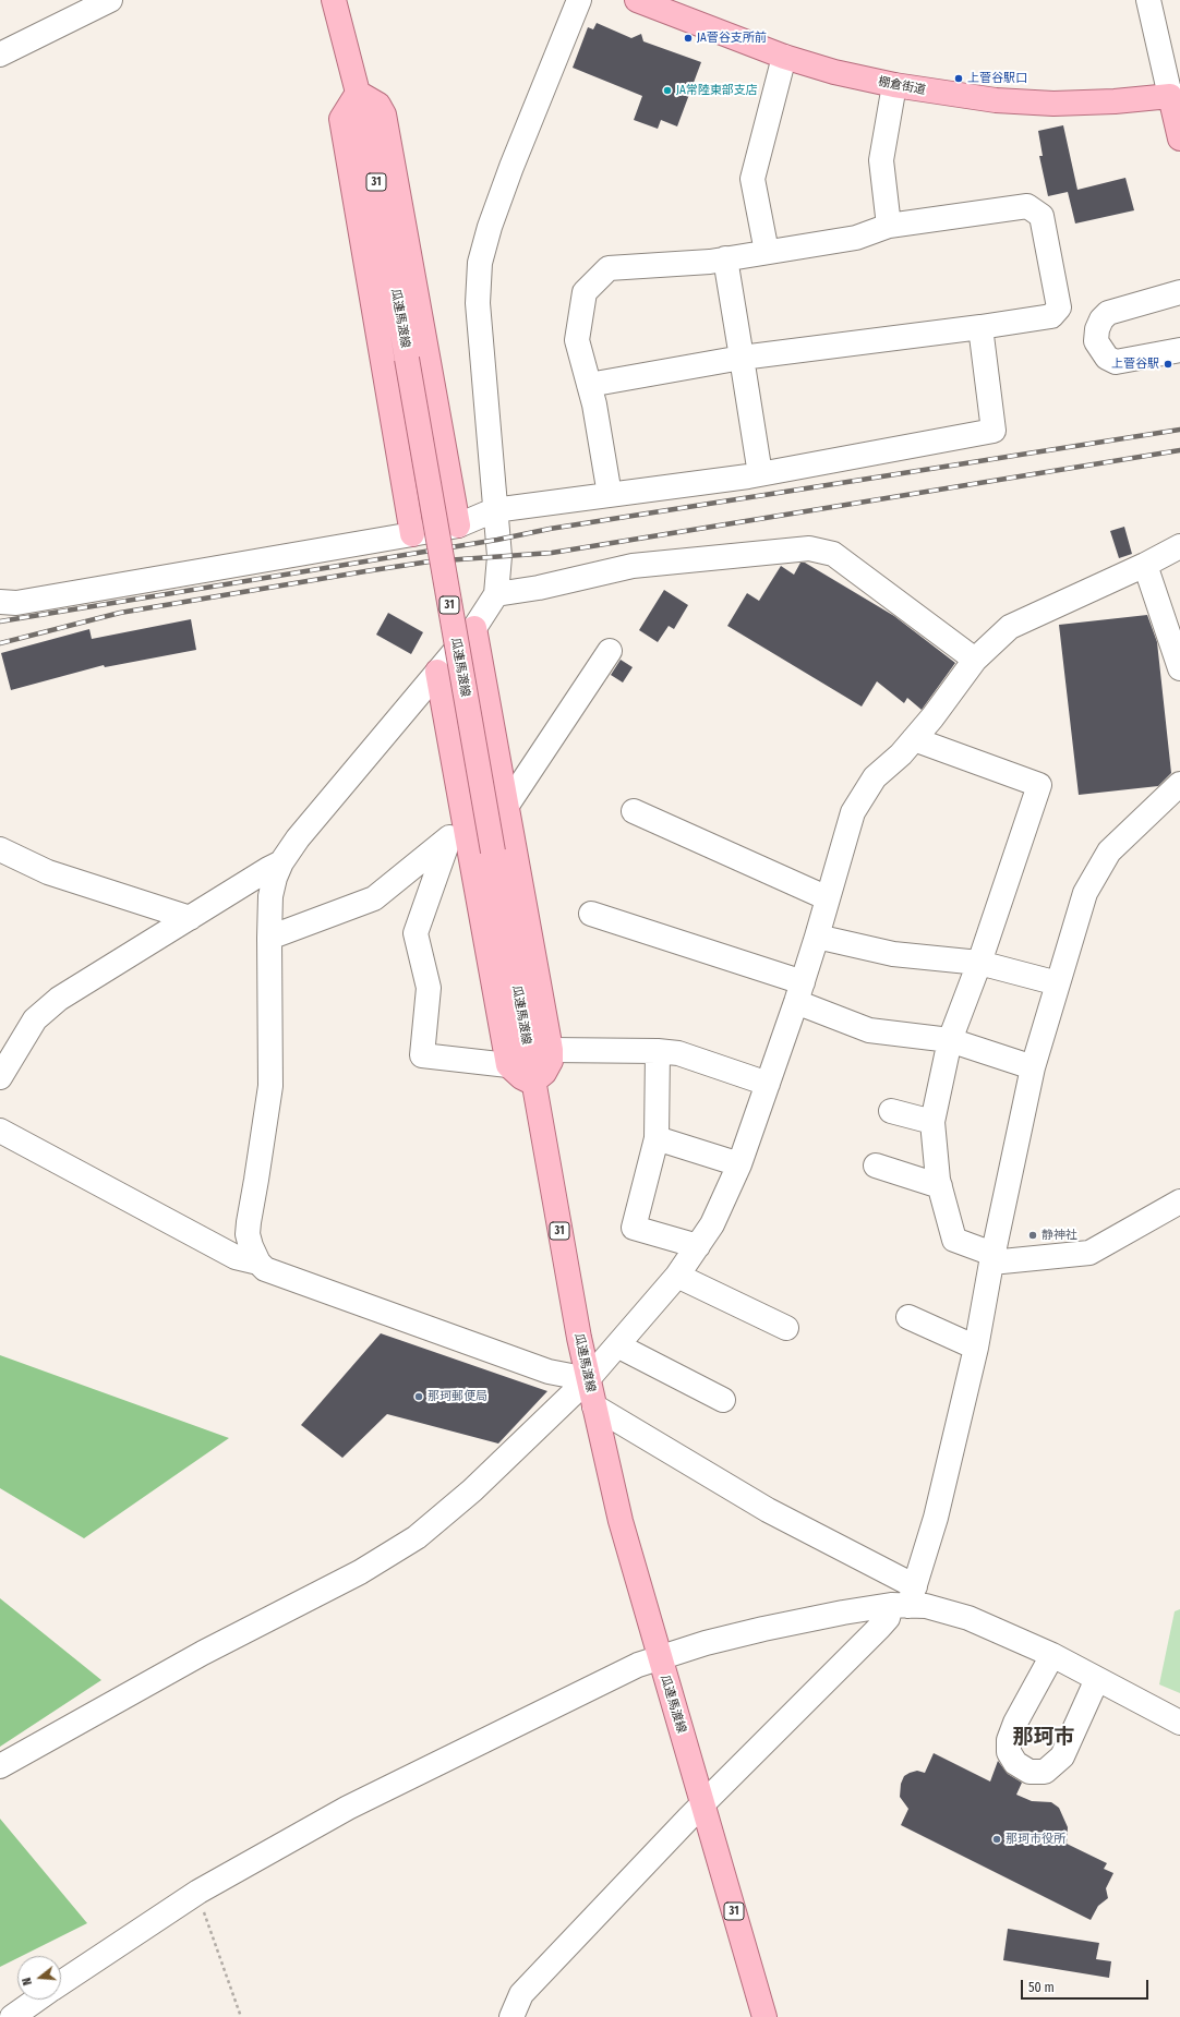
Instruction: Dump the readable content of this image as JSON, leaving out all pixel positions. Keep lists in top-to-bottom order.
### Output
{
  "streets": {
    "main road": ["棚倉街道", "31", "瓜連馬渡線"]
  },
  "districts": ["那珂市"],
  "places": [
    "JA菅谷支所前",
    "上菅谷駅口",
    "JA常陸東部支店",
    "上菅谷駅",
    "静神社",
    "那珂郵便局",
    "那珂市役所"
  ],
  "scale_bar": "50 m",
  "north": "left"
}
